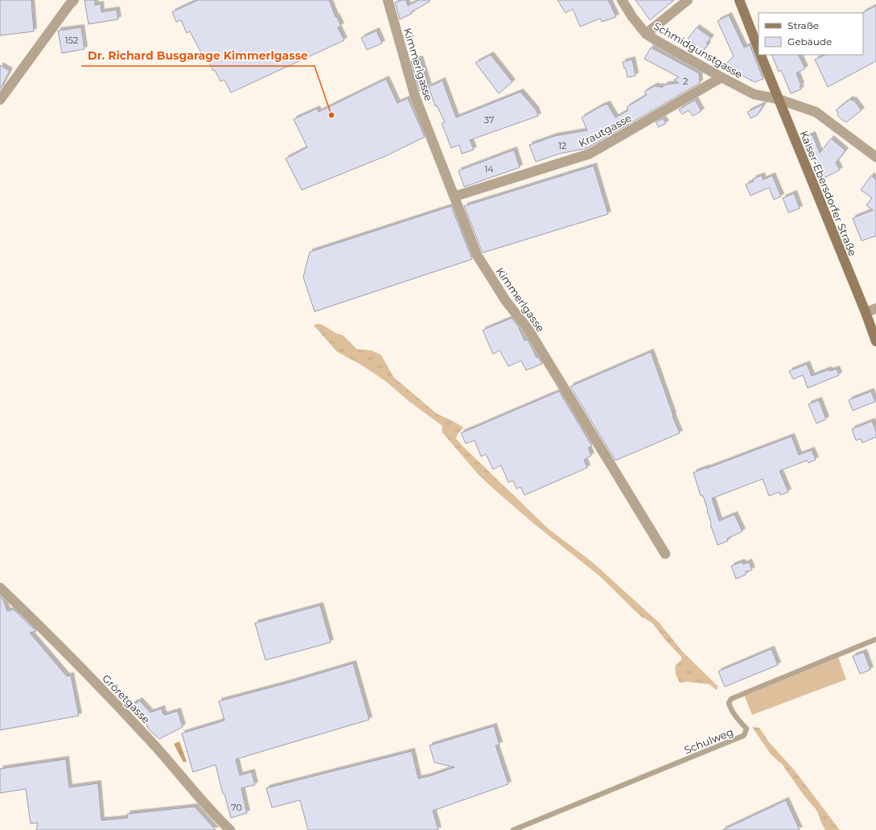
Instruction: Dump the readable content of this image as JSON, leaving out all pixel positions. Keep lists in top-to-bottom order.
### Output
{
  "streets": {
    "main road": ["Kaiser-Ebersdorfer Straße"],
    "street": [
      "Schmidgunstgasse",
      "Kimmerlgasse",
      "Krautgasse",
      "Gröretgasse"
    ],
    "lane": ["Schulweg"]
  },
  "crossings": [
    ["Schmidgunstgasse", "Krautgasse"],
    ["Schmidgunstgasse", "Kaiser-Ebersdorfer Straße"],
    ["Kimmerlgasse", "Krautgasse"]
  ],
  "places": ["Dr. Richard Busgarage Kimmerlgasse"],
  "house_numbers": [
    "152",
    "2",
    "37",
    "12",
    "14",
    "70"
  ],
  "legend": ["Straße", "Gebäude"]
}
